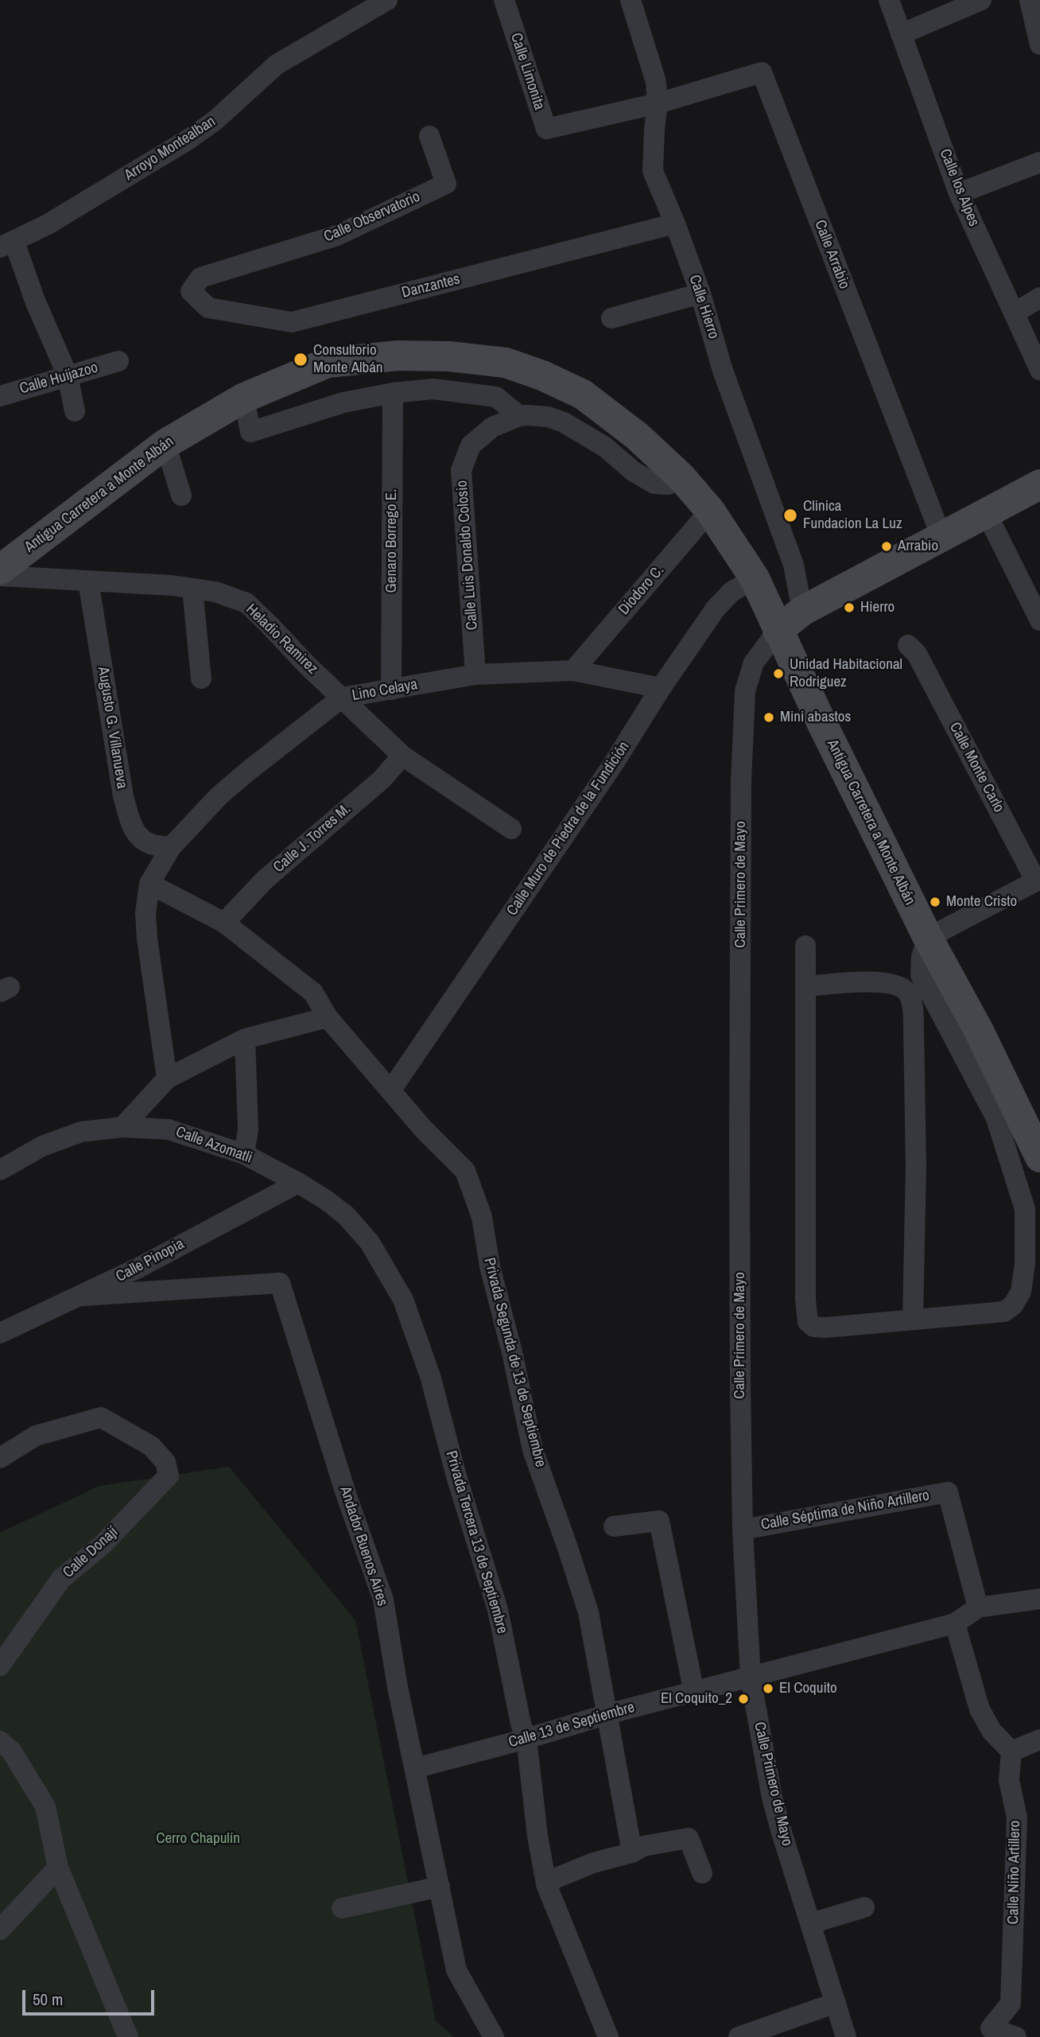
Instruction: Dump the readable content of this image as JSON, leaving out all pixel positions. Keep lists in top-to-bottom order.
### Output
{
  "streets": {
    "street": [
      "Calle Limonita",
      "Arroyo Montealban",
      "Calle los Alpes",
      "Calle Observatorio",
      "Calle Arrabio",
      "Danzantes",
      "Calle Hierro",
      "Calle Huijazoo",
      "Antigua Carretera a Monte Albán",
      "Genaro Borrego E.",
      "Calle Luis Donaldo Colosio",
      "Diodoro C.",
      "Heladio Ramirez",
      "Lino Celaya",
      "Augusto G. Villanueva",
      "Calle Monte Carlo",
      "Calle Muro de Piedra de la Fundición",
      "Calle J. Torres M.",
      "Calle Primero de Mayo",
      "Calle Azomatli",
      "Calle Pinopia",
      "Privada Segunda de 13 de Septiembre",
      "Calle Séptima de Niño Artillero",
      "Privada Tercera 13 de Septiembre",
      "Andador Buenos Aires",
      "Calle Donají",
      "Calle 13 de Septiembre",
      "Calle Niño Artillero"
    ]
  },
  "crossings": [
    ["Calle Limonita", "Calle Arrabio"],
    ["Calle Limonita", "Calle Hierro"],
    ["Calle Observatorio", "Danzantes"],
    ["Calle Arrabio", "Calle Hierro"],
    ["Danzantes", "Calle Hierro"],
    ["Antigua Carretera a Monte Albán", "Calle Luis Donaldo Colosio"],
    ["Antigua Carretera a Monte Albán", "Diodoro C."],
    ["Antigua Carretera a Monte Albán", "Calle Muro de Piedra de la Fundición"],
    ["Antigua Carretera a Monte Albán", "Calle Primero de Mayo"],
    ["Genaro Borrego E.", "Lino Celaya"],
    ["Calle Luis Donaldo Colosio", "Lino Celaya"],
    ["Diodoro C.", "Lino Celaya"],
    ["Heladio Ramirez", "Lino Celaya"],
    ["Heladio Ramirez", "Augusto G. Villanueva"],
    ["Heladio Ramirez", "Calle J. Torres M."],
    ["Lino Celaya", "Augusto G. Villanueva"],
    ["Lino Celaya", "Calle Muro de Piedra de la Fundición"],
    ["Calle Muro de Piedra de la Fundición", "Privada Segunda de 13 de Septiembre"],
    ["Calle J. Torres M.", "Privada Segunda de 13 de Septiembre"],
    ["Calle Primero de Mayo", "Calle Séptima de Niño Artillero"],
    ["Calle Primero de Mayo", "Calle 13 de Septiembre"],
    ["Calle Azomatli", "Calle Pinopia"],
    ["Calle Azomatli", "Privada Tercera 13 de Septiembre"],
    ["Calle Pinopia", "Privada Tercera 13 de Septiembre"],
    ["Calle Pinopia", "Andador Buenos Aires"],
    ["Privada Segunda de 13 de Septiembre", "Calle 13 de Septiembre"],
    ["Calle Séptima de Niño Artillero", "Calle 13 de Septiembre"],
    ["Privada Tercera 13 de Septiembre", "Calle 13 de Septiembre"],
    ["Andador Buenos Aires", "Calle 13 de Septiembre"]
  ],
  "parks": ["Cerro Chapulín"],
  "places": [
    "Consultorio Monte Albán",
    "Clinica Fundacion La Luz",
    "Arrabio",
    "Hierro",
    "Unidad Habitacional Rodriguez",
    "Mini abastos",
    "Monte Cristo",
    "El Coquito",
    "El Coquito_2"
  ],
  "scale_bar": "50 m"
}
